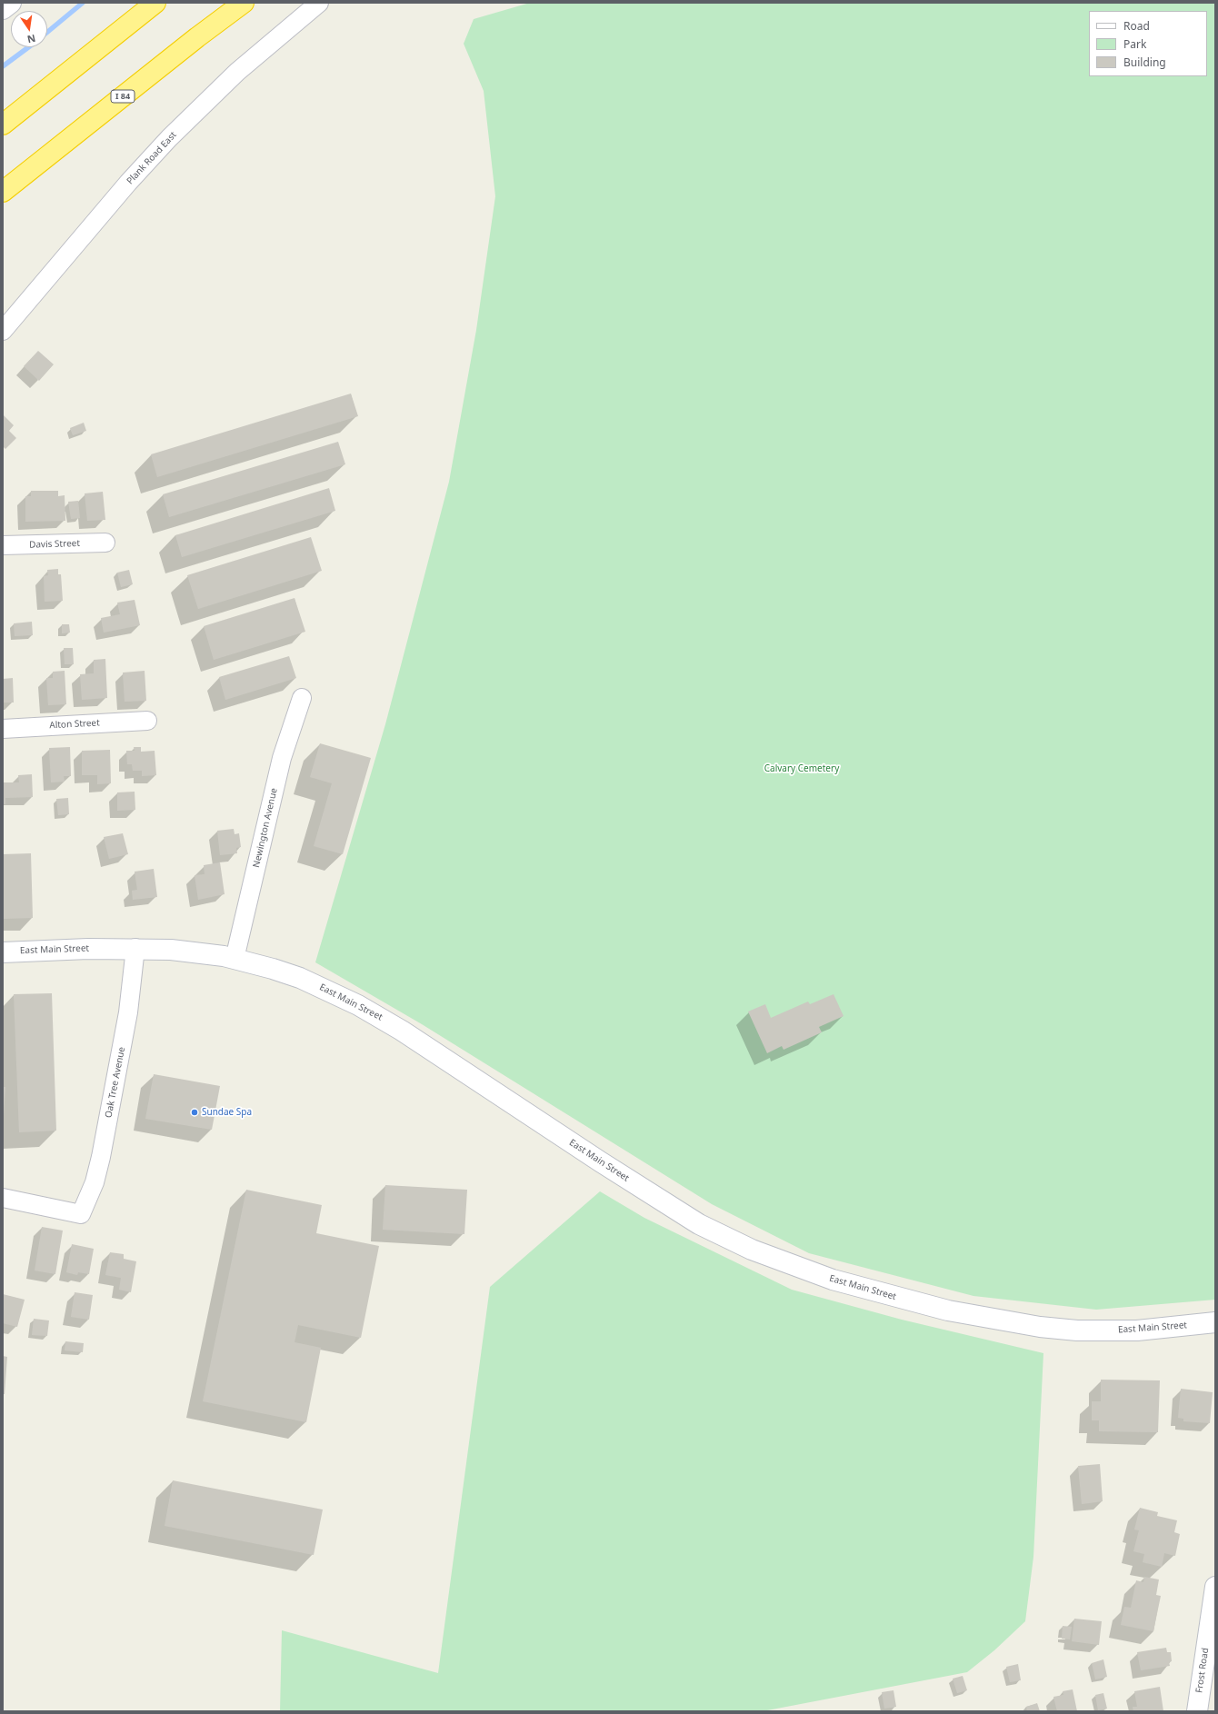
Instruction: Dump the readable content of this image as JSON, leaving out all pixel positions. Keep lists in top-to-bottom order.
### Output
{
  "streets": {
    "highway": ["I 84"],
    "main road": ["East Main Street", "Frost Road"],
    "street": [
      "Plank Road East",
      "Davis Street",
      "Alton Street",
      "Newington Avenue",
      "Oak Tree Avenue"
    ]
  },
  "crossings": [
    ["Newington Avenue", "East Main Street"],
    ["East Main Street", "Oak Tree Avenue"]
  ],
  "parks": ["Calvary Cemetery"],
  "places": ["Sundae Spa"],
  "legend": ["Road", "Park", "Building"],
  "north": "bottom"
}
